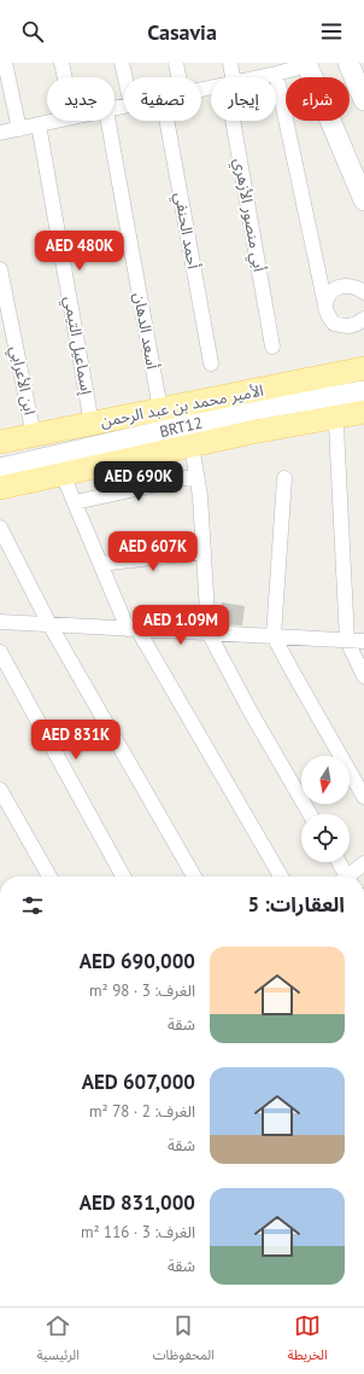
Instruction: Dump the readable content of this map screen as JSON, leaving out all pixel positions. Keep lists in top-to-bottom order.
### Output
{
  "streets": {
    "main road": ["الأمير محمد بن عبد الرحمن", "BRT12"],
    "street": [
      "أبي منصور الأزهري",
      "أحمد الحنفي",
      "أسعد الدهان",
      "إسماعيل التيمي",
      "ابن الأعرابي"
    ]
  },
  "crossings": [
    ["أسعد الدهان", "الأمير محمد بن عبد الرحمن"],
    ["إسماعيل التيمي", "الأمير محمد بن عبد الرحمن"],
    ["ابن الأعرابي", "الأمير محمد بن عبد الرحمن"]
  ],
  "north": "bottom",
  "page": {
    "header": "Casavia",
    "chip": [
      "شراء",
      "إيجار",
      "تصفية",
      "جديد"
    ],
    "price": [
      "AED 480K",
      "AED 690K",
      "AED 607K",
      "AED 1.09M",
      "AED 831K"
    ],
    "heading": "العقارات: 5",
    "list": [
      {
        "name": "AED 690,000",
        "note": "الغرف: 3 · 98 m² · شقة"
      },
      {
        "name": "AED 607,000",
        "note": "الغرف: 2 · 78 m² · شقة"
      },
      {
        "name": "AED 831,000",
        "note": "الغرف: 3 · 116 m² · شقة"
      }
    ],
    "tabs": ["الخريطة", "المحفوظات", "الرئيسية"]
  }
}
